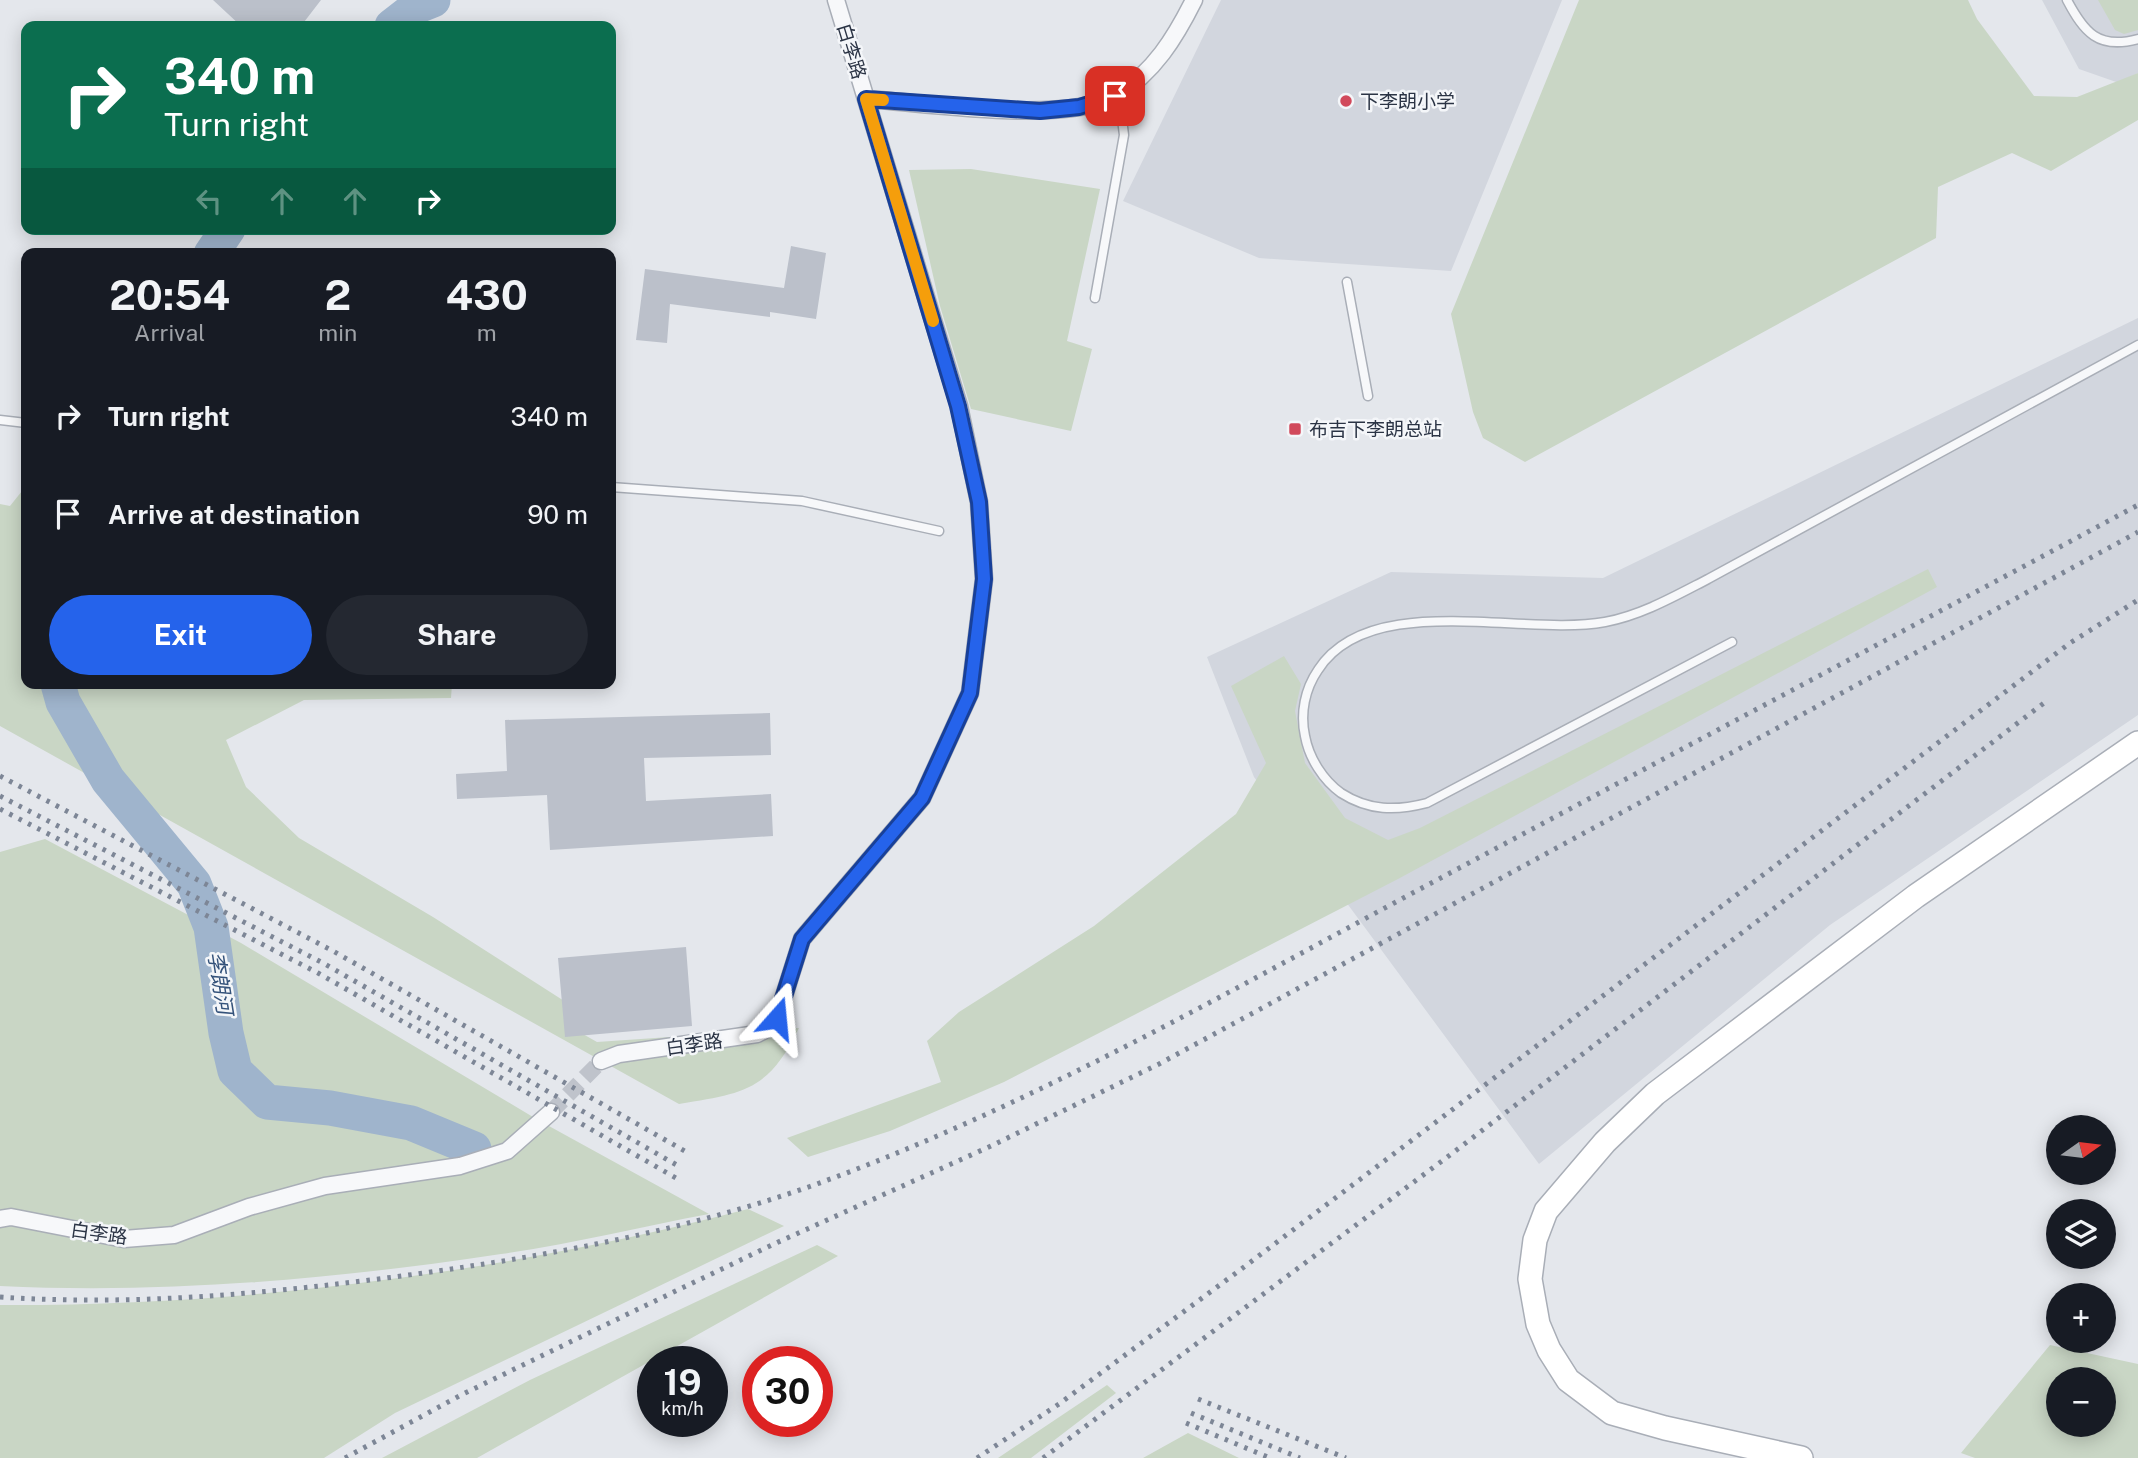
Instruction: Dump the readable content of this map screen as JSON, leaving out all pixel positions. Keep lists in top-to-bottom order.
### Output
{
  "streets": {
    "street": ["白李路"]
  },
  "water": ["李朗河"],
  "places": {
    "other": ["下李朗小学"],
    "transit": ["布吉下李朗总站"]
  },
  "north": "right",
  "page": {
    "turn": ["340 m", "Turn right"],
    "eta": [
      "20:54",
      "Arrival",
      "2",
      "min",
      "430",
      "m"
    ],
    "list": [
      {
        "name": "Turn right",
        "value": "340 m"
      },
      {
        "name": "Arrive at destination",
        "value": "90 m"
      }
    ],
    "buttons": ["Exit", "Share"],
    "map_buttons": ["+", "−"],
    "speed": "19 km/h",
    "limit": "30"
  }
}
